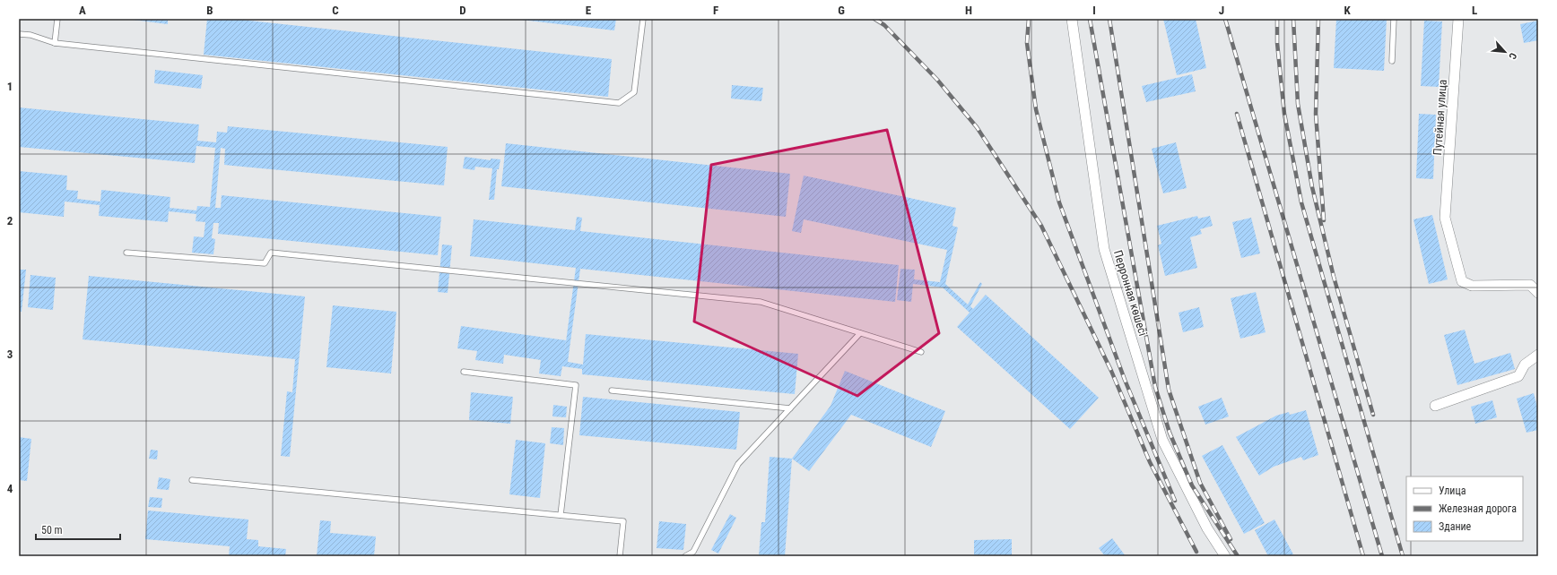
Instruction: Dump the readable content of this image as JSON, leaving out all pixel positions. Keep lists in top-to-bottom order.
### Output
{
  "streets": {
    "street": ["Путейная улица", "Перронная көшесі"]
  },
  "legend": ["Улица", "Железная дорога", "Здание"],
  "scale_bar": "50 m",
  "north": "bottom right",
  "grid": {
    "columns": [
      "A",
      "B",
      "C",
      "D",
      "E",
      "F",
      "G",
      "H",
      "I",
      "J",
      "K",
      "L"
    ],
    "rows": [
      "1",
      "2",
      "3",
      "4"
    ]
  }
}
